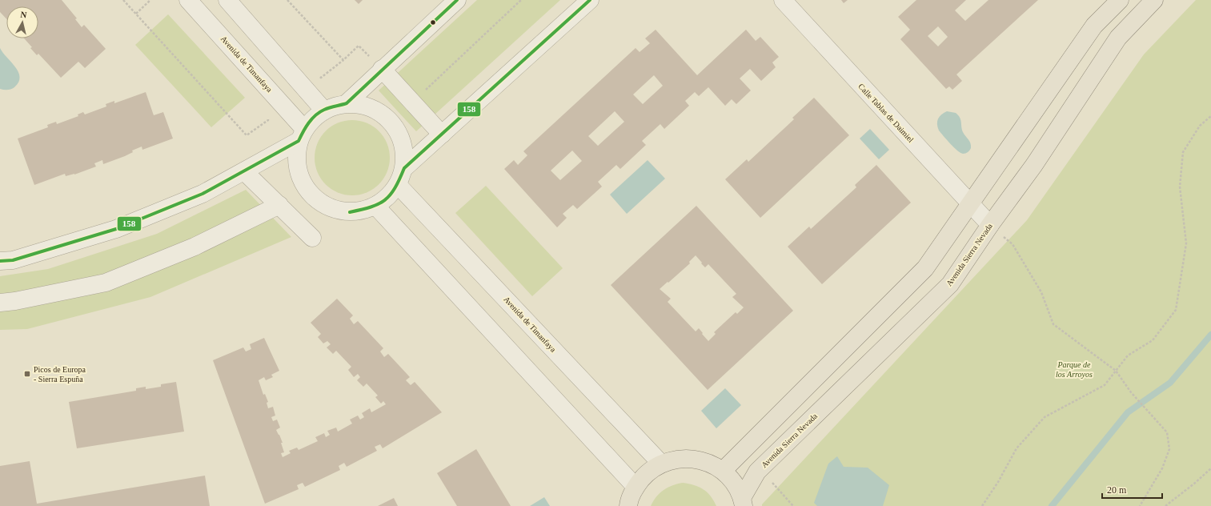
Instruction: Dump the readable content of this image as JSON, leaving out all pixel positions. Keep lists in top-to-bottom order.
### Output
{
  "streets": {
    "main road": ["Avenida Sierra Nevada"],
    "street": ["Avenida de Timanfaya", "Calle Tablas de Daimiel"]
  },
  "crossings": [
    ["Calle Tablas de Daimiel", "Avenida Sierra Nevada"]
  ],
  "parks": ["Parque de los Arroyos"],
  "places": {
    "transit": ["Picos de Europa - Sierra Espuña"]
  },
  "lines": ["transit line 158"],
  "scale_bar": "20 m",
  "north": "top"
}
